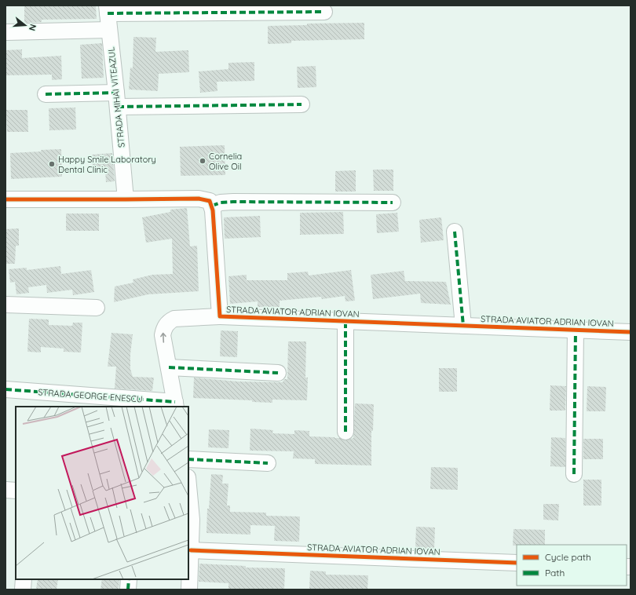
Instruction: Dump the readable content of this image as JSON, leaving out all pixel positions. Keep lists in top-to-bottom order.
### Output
{
  "streets": {
    "street": ["STRADA MIHAI VITEAZUL", "STRADA AVIATOR ADRIAN IOVAN", "STRADA GEORGE ENESCU"]
  },
  "crossings": [
    ["STRADA AVIATOR ADRIAN IOVAN", "STRADA GEORGE ENESCU"]
  ],
  "places": ["Cornelia Olive Oil", "Happy Smile Laboratory Dental Clinic"],
  "legend": ["Cycle path", "Path"],
  "north": "right"
}
